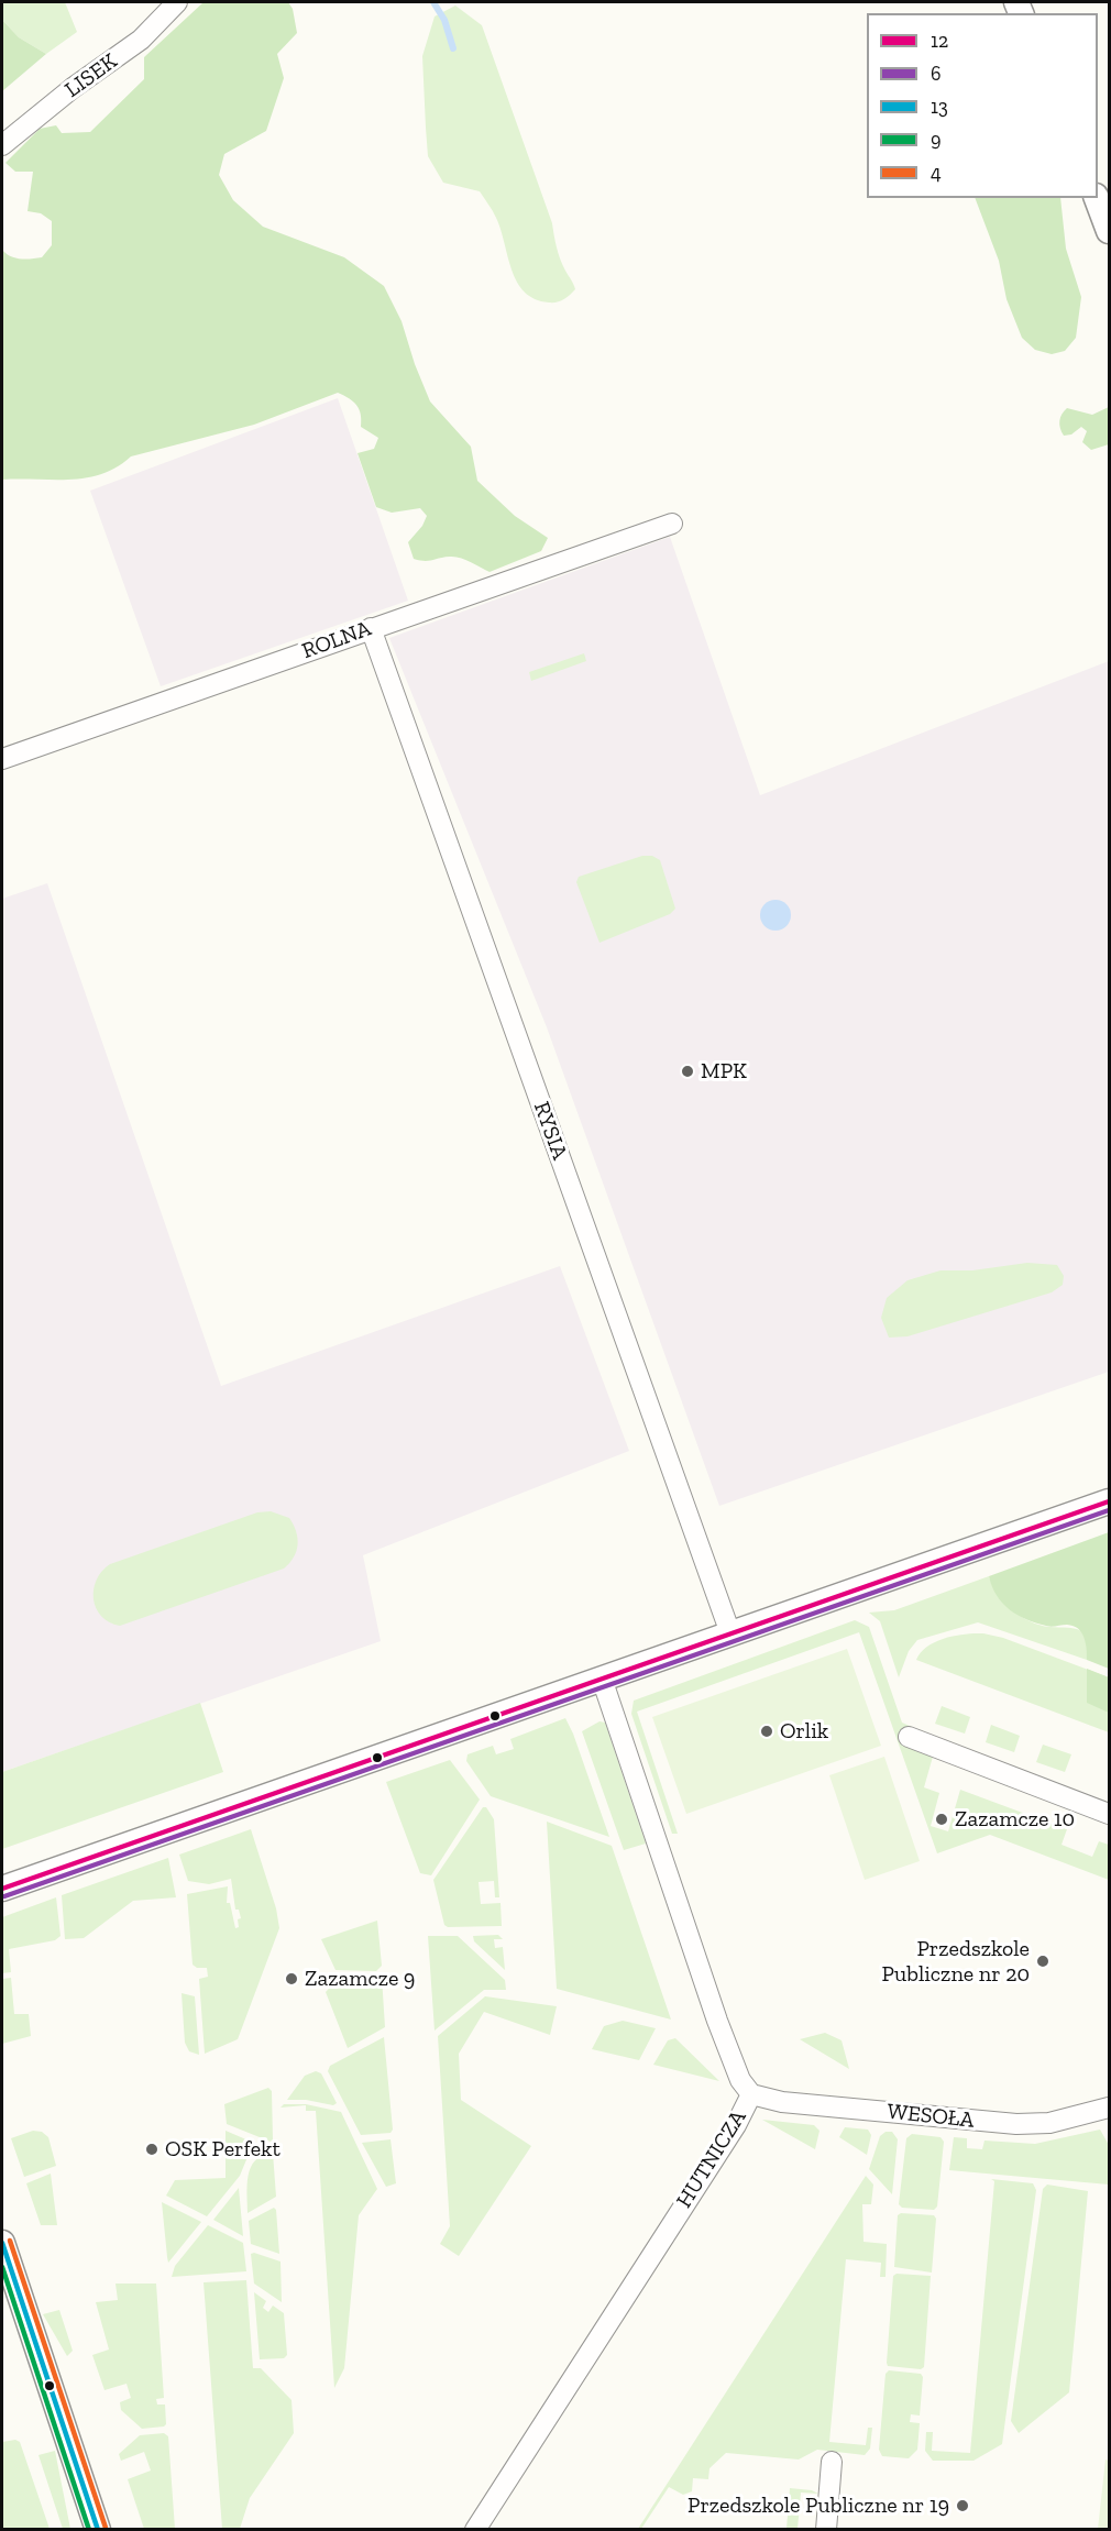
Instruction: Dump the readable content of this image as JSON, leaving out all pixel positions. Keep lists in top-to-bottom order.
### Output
{
  "streets": {
    "street": [
      "LISEK",
      "ROLNA",
      "RYSIA",
      "WESOŁA",
      "HUTNICZA"
    ]
  },
  "crossings": [
    ["ROLNA", "RYSIA"],
    ["WESOŁA", "HUTNICZA"]
  ],
  "places": [
    "MPK",
    "Orlik",
    "Zazamcze 10",
    "Przedszkole Publiczne nr 20",
    "Zazamcze 9",
    "OSK Perfekt",
    "Przedszkole Publiczne nr 19"
  ],
  "lines": [
    "transit line 12",
    "transit line 6",
    "transit line 4",
    "transit line 13",
    "transit line 9"
  ],
  "legend": [
    "12",
    "6",
    "13",
    "9",
    "4"
  ]
}
